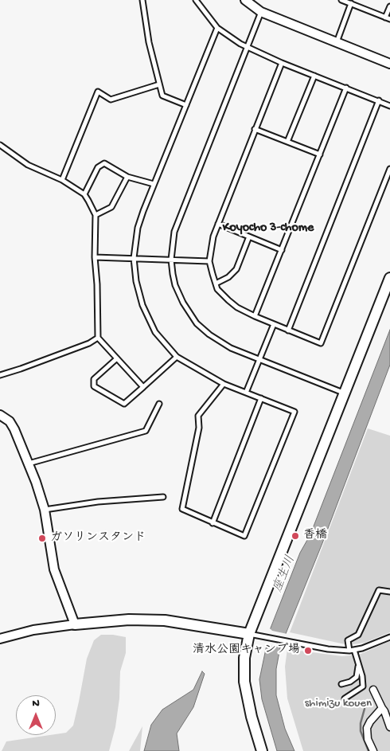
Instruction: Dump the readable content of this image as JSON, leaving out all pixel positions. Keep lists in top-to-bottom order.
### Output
{
  "districts": ["Koyocho 3-chome"],
  "water": ["座生川"],
  "parks": ["shimizu kouen"],
  "places": ["香橋", "ガソリンスタンド", "清水公園キャンプ場"],
  "north": "top"
}
